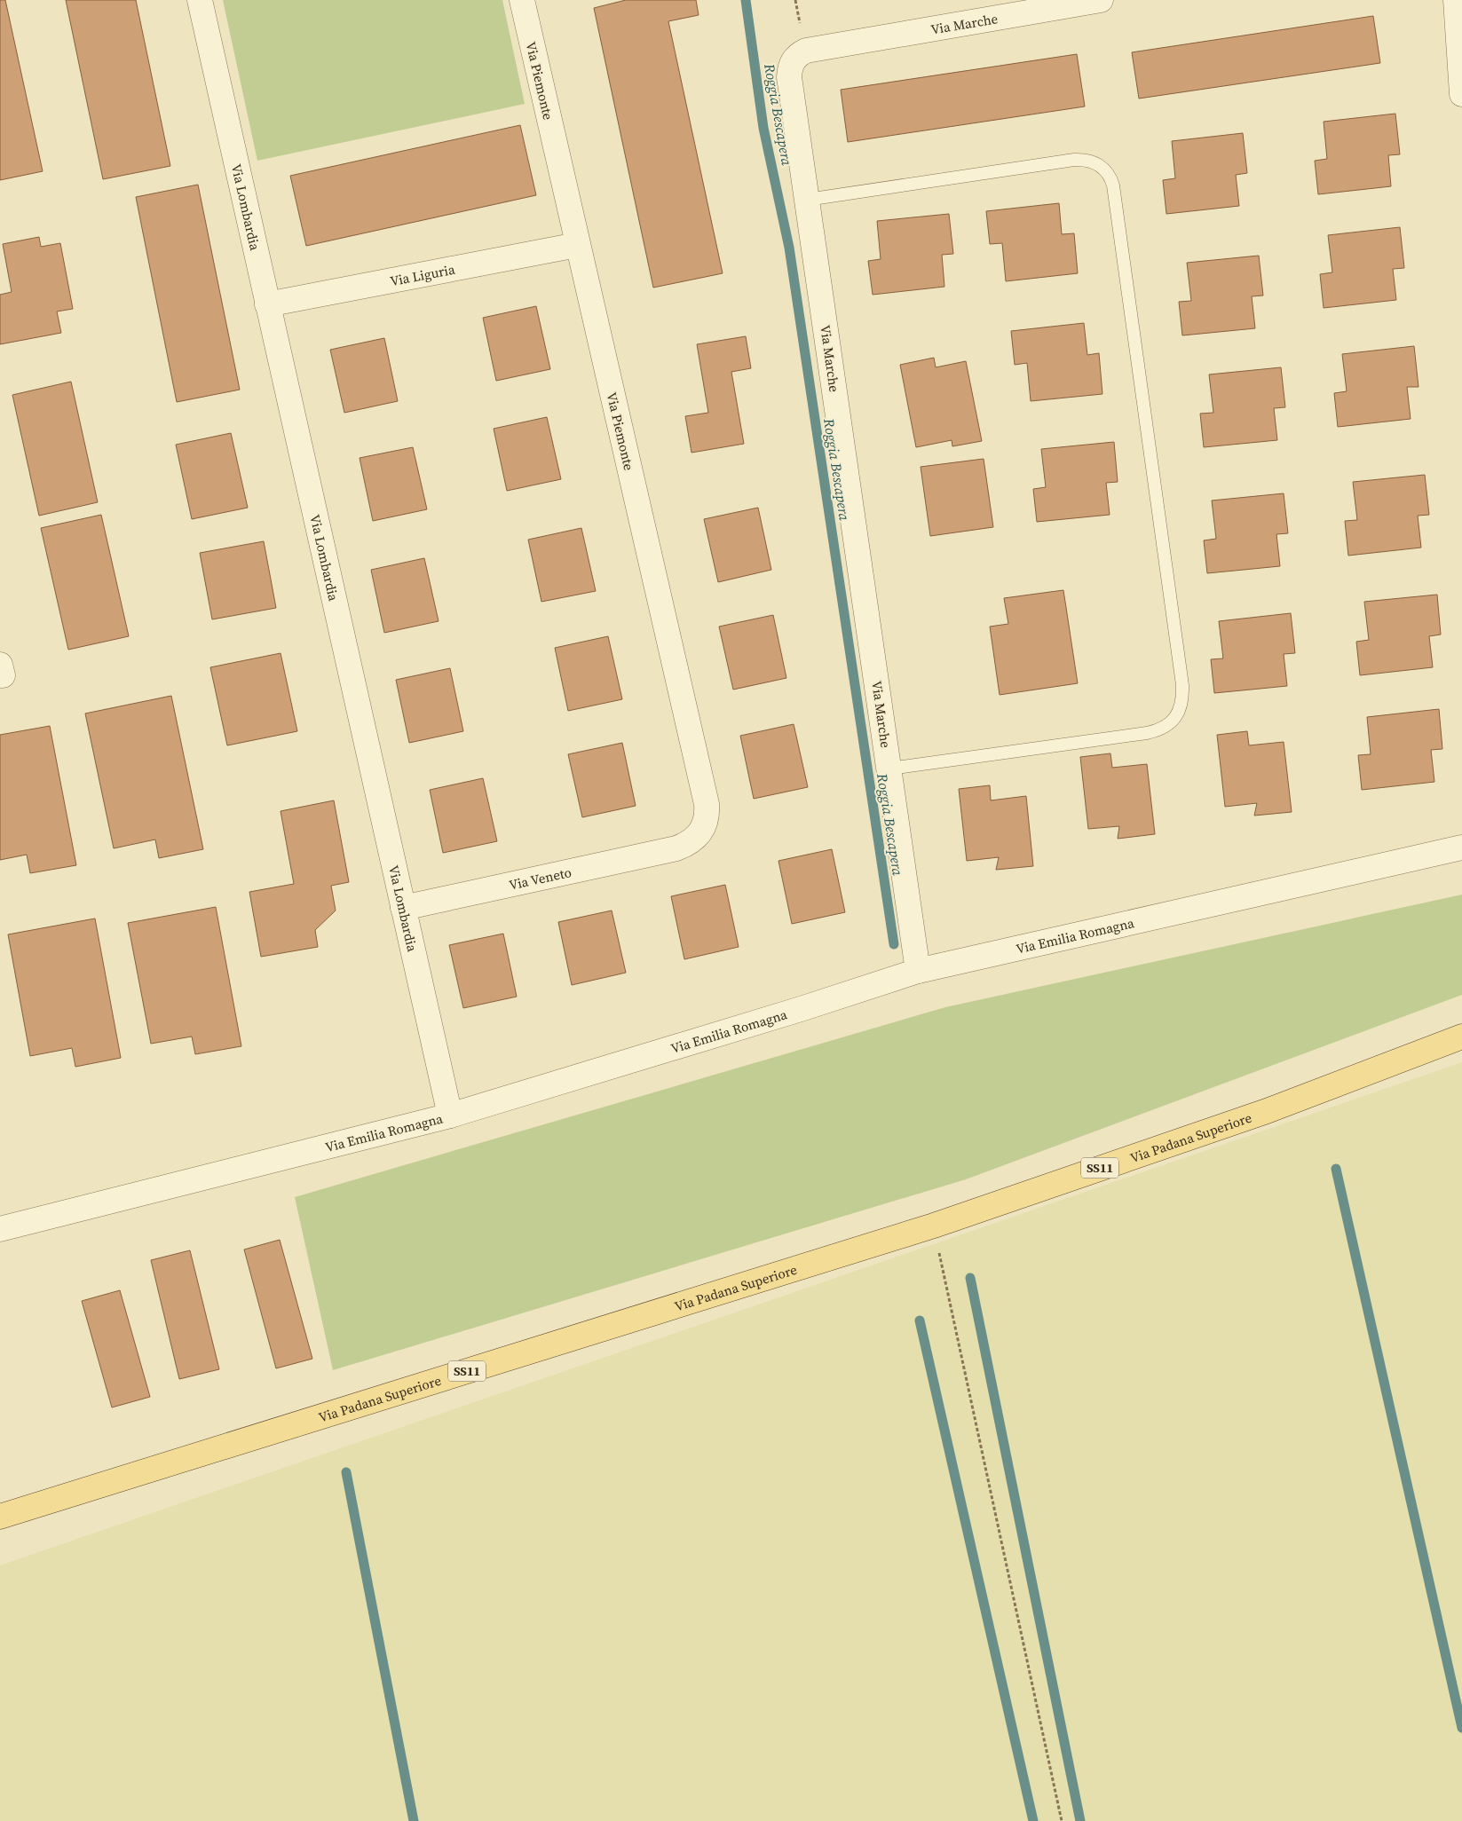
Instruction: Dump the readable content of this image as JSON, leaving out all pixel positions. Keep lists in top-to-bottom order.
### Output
{
  "streets": {
    "main road": ["Via Padana Superiore", "SS11"],
    "street": [
      "Via Marche",
      "Via Piemonte",
      "Via Lombardia",
      "Via Liguria",
      "Via Veneto",
      "Via Emilia Romagna"
    ]
  },
  "crossings": [
    ["Via Marche", "Via Emilia Romagna"],
    ["Via Piemonte", "Via Liguria"],
    ["Via Piemonte", "Via Veneto"],
    ["Via Lombardia", "Via Liguria"],
    ["Via Lombardia", "Via Veneto"],
    ["Via Lombardia", "Via Emilia Romagna"]
  ],
  "water": ["Roggia Bescapera"]
}
